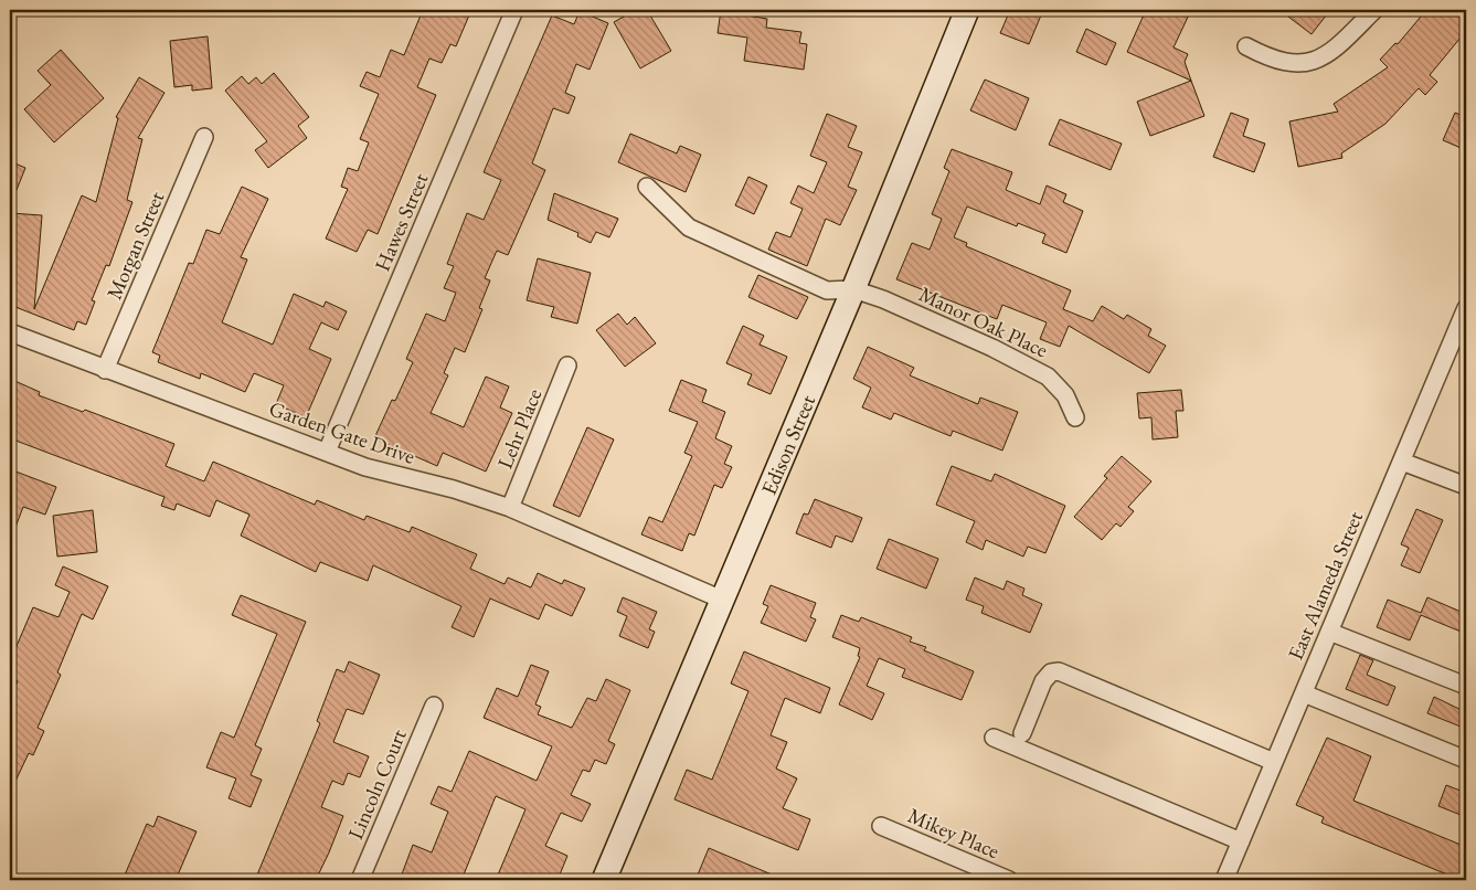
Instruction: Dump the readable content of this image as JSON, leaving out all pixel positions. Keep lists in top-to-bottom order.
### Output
{
  "streets": {
    "street": [
      "Hawes Street",
      "Morgan Street",
      "Manor Oak Place",
      "Lehr Place",
      "Garden Gate Drive",
      "Edison Street",
      "East Alameda Street",
      "Lincoln Court",
      "Mikey Place"
    ]
  },
  "crossings": [
    ["Hawes Street", "Garden Gate Drive"],
    ["Morgan Street", "Garden Gate Drive"],
    ["Manor Oak Place", "Edison Street"],
    ["Lehr Place", "Garden Gate Drive"],
    ["Garden Gate Drive", "Edison Street"]
  ]
}
